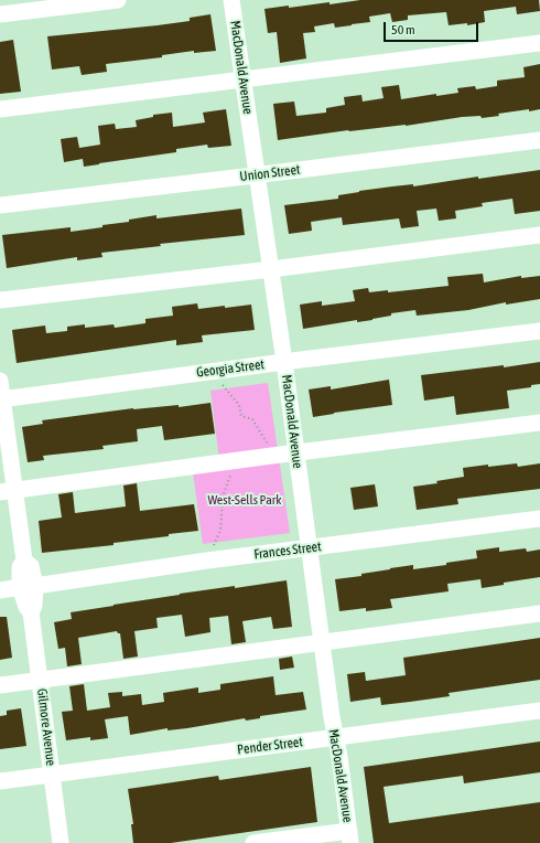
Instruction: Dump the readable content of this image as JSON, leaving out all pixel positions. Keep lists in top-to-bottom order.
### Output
{
  "streets": {
    "street": [
      "MacDonald Avenue",
      "Union Street",
      "Georgia Street",
      "Frances Street",
      "Gilmore Avenue",
      "Pender Street"
    ]
  },
  "crossings": [
    ["MacDonald Avenue", "Union Street"],
    ["MacDonald Avenue", "Georgia Street"],
    ["MacDonald Avenue", "Frances Street"],
    ["MacDonald Avenue", "Pender Street"],
    ["Georgia Street", "Gilmore Avenue"],
    ["Frances Street", "Gilmore Avenue"],
    ["Gilmore Avenue", "Pender Street"]
  ],
  "parks": ["West-Sells Park"],
  "scale_bar": "50 m"
}
